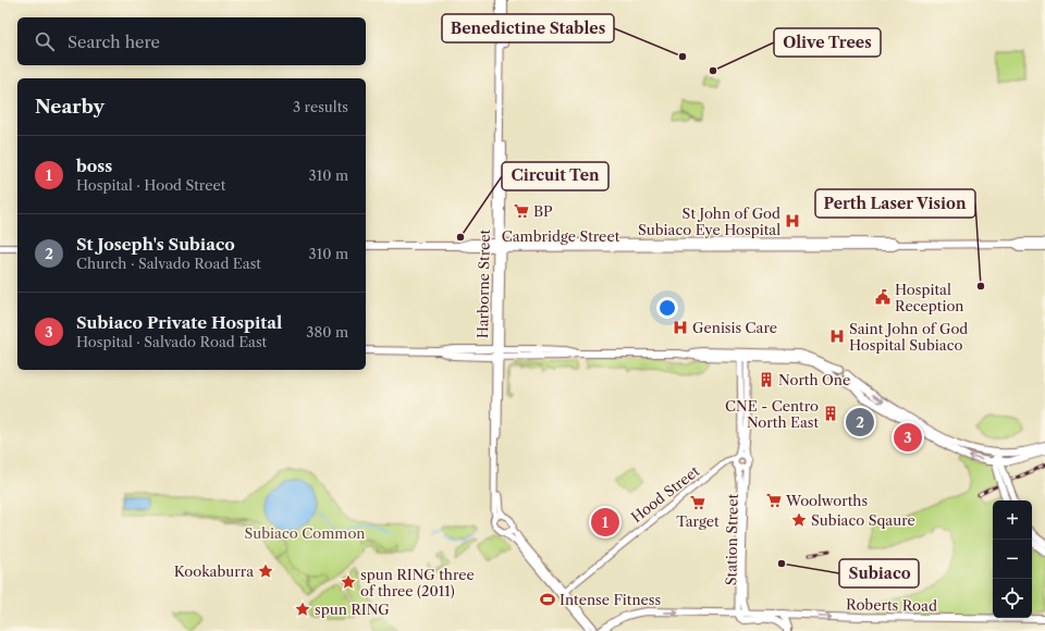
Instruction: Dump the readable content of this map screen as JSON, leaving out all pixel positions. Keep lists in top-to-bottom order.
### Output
{
  "streets": {
    "main road": ["Cambridge Street", "Harborne Street", "Roberts Road"],
    "street": ["Hood Street", "Station Street"]
  },
  "crossings": [
    ["Cambridge Street", "Harborne Street"],
    ["Hood Street", "Station Street"],
    ["Station Street", "Roberts Road"]
  ],
  "one_way": ["Roberts Road"],
  "parks": ["Subiaco Common"],
  "places": {
    "other": [
      "Benedictine Stables",
      "Olive Trees",
      "Circuit Ten",
      "Perth Laser Vision",
      "Subiaco"
    ],
    "supermarket": ["BP", "Woolworths", "Target"],
    "hospital": ["St John of God Subiaco Eye Hospital", "Genisis Care", "Saint John of God Hospital Subiaco"],
    "public building": ["Hospital Reception"],
    "building": ["North One", "CNE - Centro North East"],
    "place": [
      "Subiaco Sqaure",
      "Kookaburra",
      "spun RING three of three (2011)",
      "spun RING"
    ],
    "sports": ["Intense Fitness"]
  },
  "page": {
    "search": "Search here",
    "heading": ["Nearby", "3 results"],
    "list": [
      {
        "mark": "1",
        "name": "boss",
        "note": "Hospital · Hood Street",
        "value": "310 m"
      },
      {
        "mark": "2",
        "name": "St Joseph's Subiaco",
        "note": "Church · Salvado Road East",
        "value": "310 m"
      },
      {
        "mark": "3",
        "name": "Subiaco Private Hospital",
        "note": "Hospital · Salvado Road East",
        "value": "380 m"
      }
    ],
    "pins": ["2", "3", "1"],
    "map_buttons": ["+", "−"]
  }
}
